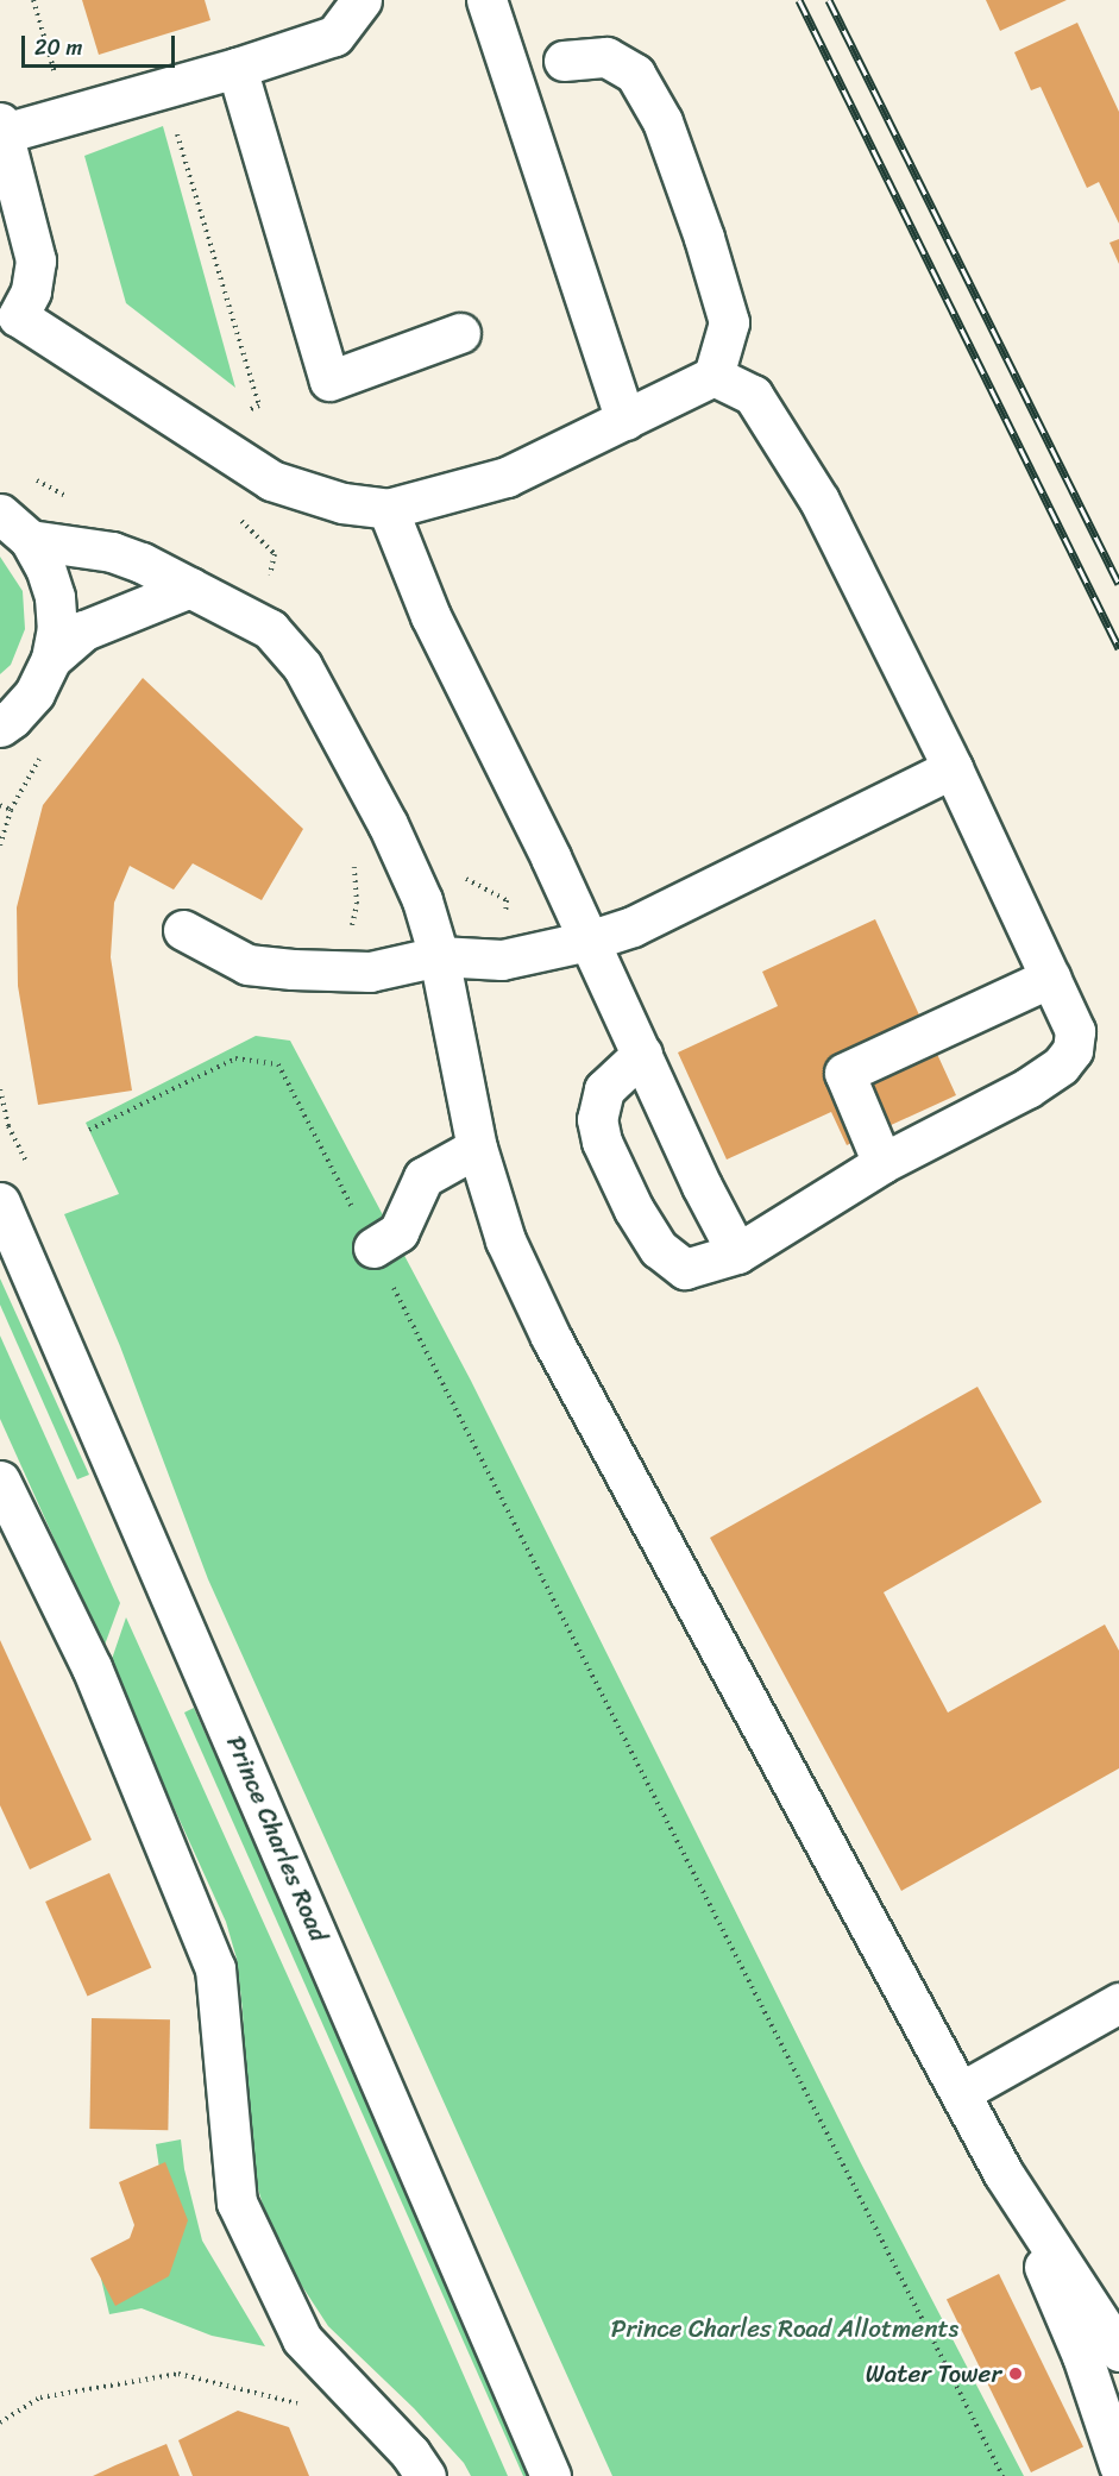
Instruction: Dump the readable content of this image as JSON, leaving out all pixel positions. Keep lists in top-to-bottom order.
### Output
{
  "streets": {
    "street": ["Prince Charles Road"]
  },
  "parks": ["Prince Charles Road Allotments"],
  "places": ["Water Tower"],
  "scale_bar": "20 m"
}
